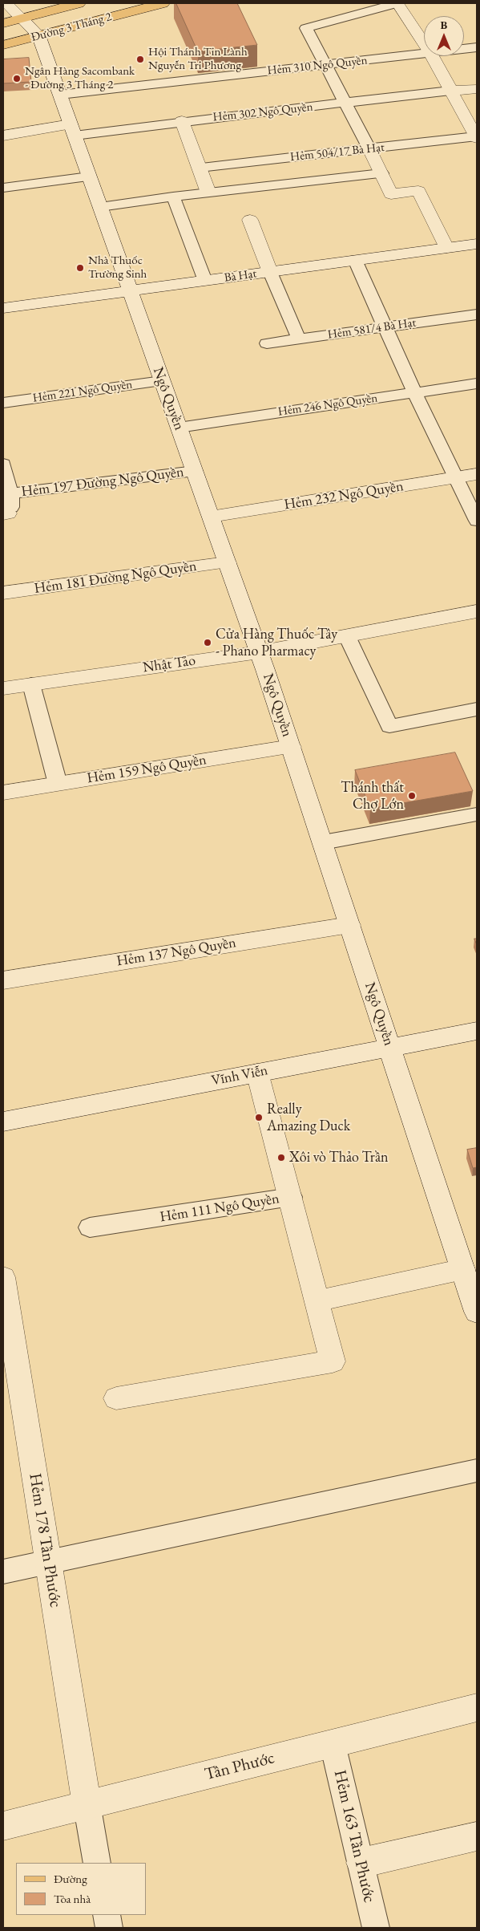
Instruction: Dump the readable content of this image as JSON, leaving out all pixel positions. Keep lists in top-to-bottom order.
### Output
{
  "streets": {
    "main road": ["Đường 3 Tháng 2"],
    "street": [
      "Bà Hạt",
      "Ngô Quyền",
      "Hẻm 232 Ngô Quyền",
      "Hẻm 181 Đường Ngô Quyền",
      "Nhật Tảo",
      "Hẻm 159 Ngô Quyền",
      "Hẻm 137 Ngô Quyền",
      "Vĩnh Viễn",
      "Hẻm 111 Ngô Quyền",
      "Hẻm 178 Tân Phước",
      "Tân Phước"
    ],
    "lane": [
      "Hẻm 310 Ngô Quyền",
      "Hẻm 302 Ngô Quyền",
      "Hẻm 504/17 Bà Hạt",
      "Hẻm 581/4 Bà Hạt",
      "Hẻm 221 Ngô Quyền",
      "Hẻm 246 Ngô Quyền",
      "Hẻm 197 Đường Ngô Quyền",
      "Hẻm 163 Tân Phước"
    ]
  },
  "crossings": [
    ["Đường 3 Tháng 2", "Ngô Quyền"],
    ["Hẻm 310 Ngô Quyền", "Ngô Quyền"],
    ["Hẻm 302 Ngô Quyền", "Ngô Quyền"],
    ["Bà Hạt", "Ngô Quyền"],
    ["Hẻm 221 Ngô Quyền", "Ngô Quyền"],
    ["Ngô Quyền", "Hẻm 246 Ngô Quyền"],
    ["Ngô Quyền", "Hẻm 197 Đường Ngô Quyền"],
    ["Ngô Quyền", "Hẻm 232 Ngô Quyền"],
    ["Ngô Quyền", "Hẻm 181 Đường Ngô Quyền"],
    ["Ngô Quyền", "Nhật Tảo"],
    ["Ngô Quyền", "Hẻm 159 Ngô Quyền"],
    ["Ngô Quyền", "Hẻm 137 Ngô Quyền"],
    ["Ngô Quyền", "Vĩnh Viễn"],
    ["Hẻm 178 Tân Phước", "Tân Phước"],
    ["Tân Phước", "Hẻm 163 Tân Phước"]
  ],
  "places": [
    "Hội Thánh Tin Lành Nguyễn Tri Phương",
    "Ngân Hàng Sacombank - Đường 3 Tháng 2",
    "Nhà Thuốc Trường Sinh",
    "Cửa Hàng Thuốc Tây - Phano Pharmacy",
    "Thánh thất Chợ Lớn",
    "Really Amazing Duck",
    "Xôi vò Thảo Trần"
  ],
  "legend": ["Đường", "Tòa nhà"],
  "north": "top"
}
